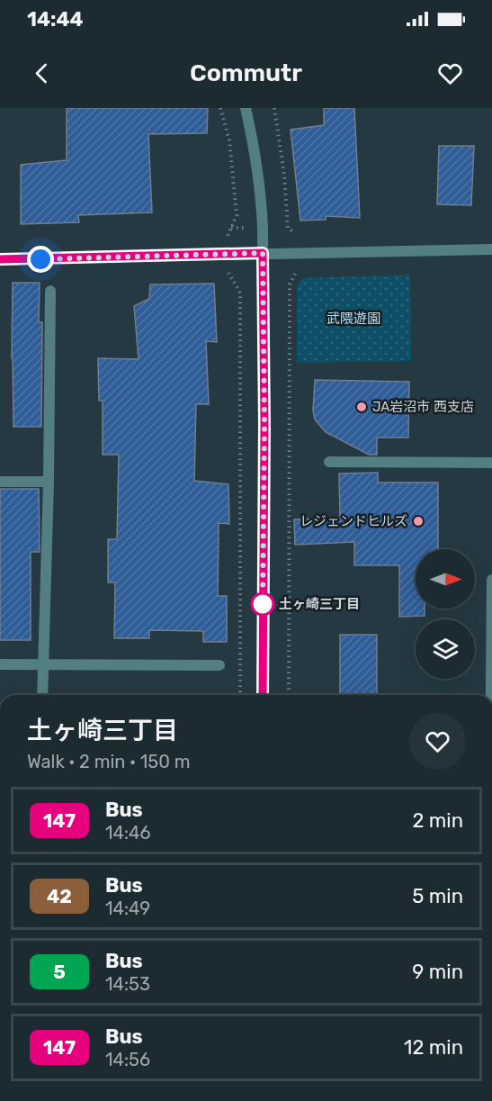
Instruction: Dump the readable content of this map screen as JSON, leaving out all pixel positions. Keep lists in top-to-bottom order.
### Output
{
  "parks": ["武隈遊園"],
  "places": ["JA岩沼市 西支店", "レジェンドヒルズ", "土ヶ崎三丁目"],
  "lines": ["bus line 147"],
  "north": "right",
  "page": {
    "status": "14:44",
    "header": "Commutr",
    "heading": ["土ヶ崎三丁目", "Walk · 2 min · 150 m"],
    "list": [
      {
        "mark": "147",
        "name": "Bus",
        "note": "14:46",
        "value": "2 min"
      },
      {
        "mark": "42",
        "name": "Bus",
        "note": "14:49",
        "value": "5 min"
      },
      {
        "mark": "5",
        "name": "Bus",
        "note": "14:53",
        "value": "9 min"
      },
      {
        "mark": "147",
        "name": "Bus",
        "note": "14:56",
        "value": "12 min"
      }
    ]
  }
}
